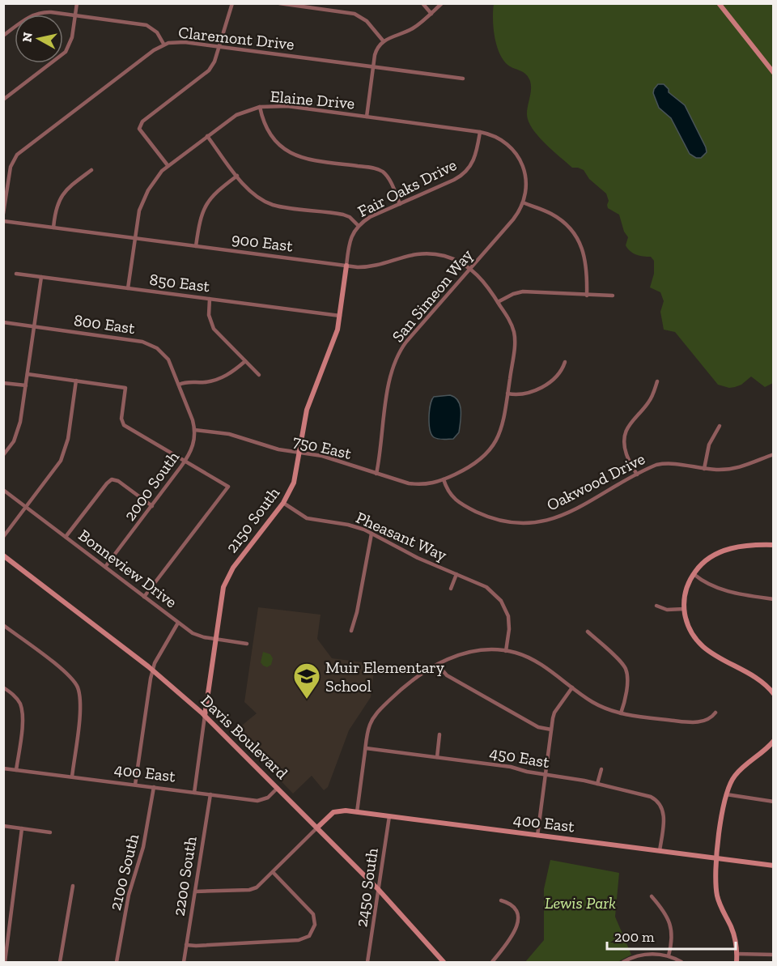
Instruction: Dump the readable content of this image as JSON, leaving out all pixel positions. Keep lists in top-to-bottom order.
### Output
{
  "streets": {
    "street": [
      "Claremont Drive",
      "Elaine Drive",
      "Fair Oaks Drive",
      "900 East",
      "850 East",
      "San Simeon Way",
      "800 East",
      "750 East",
      "Oakwood Drive",
      "2000 South",
      "2150 South",
      "Pheasant Way",
      "Bonneview Drive",
      "Davis Boulevard",
      "450 East",
      "400 East",
      "2100 South",
      "2200 South",
      "2450 South"
    ]
  },
  "crossings": [
    ["Elaine Drive", "Fair Oaks Drive"],
    ["Elaine Drive", "900 East"],
    ["Elaine Drive", "850 East"],
    ["Elaine Drive", "San Simeon Way"],
    ["Fair Oaks Drive", "900 East"],
    ["Fair Oaks Drive", "2150 South"],
    ["900 East", "San Simeon Way"],
    ["900 East", "750 East"],
    ["900 East", "2150 South"],
    ["850 East", "2150 South"],
    ["San Simeon Way", "750 East"],
    ["750 East", "Oakwood Drive"],
    ["750 East", "2000 South"],
    ["750 East", "2150 South"],
    ["2000 South", "Bonneview Drive"],
    ["2150 South", "Pheasant Way"],
    ["2150 South", "Bonneview Drive"],
    ["2150 South", "Davis Boulevard"],
    ["2150 South", "400 East"],
    ["Davis Boulevard", "400 East"],
    ["Davis Boulevard", "2450 South"],
    ["450 East", "400 East"],
    ["400 East", "2100 South"],
    ["400 East", "2200 South"],
    ["400 East", "2450 South"]
  ],
  "parks": ["Lewis Park"],
  "places": {
    "school or university": ["Muir Elementary School"]
  },
  "scale_bar": "200 m",
  "north": "left"
}
